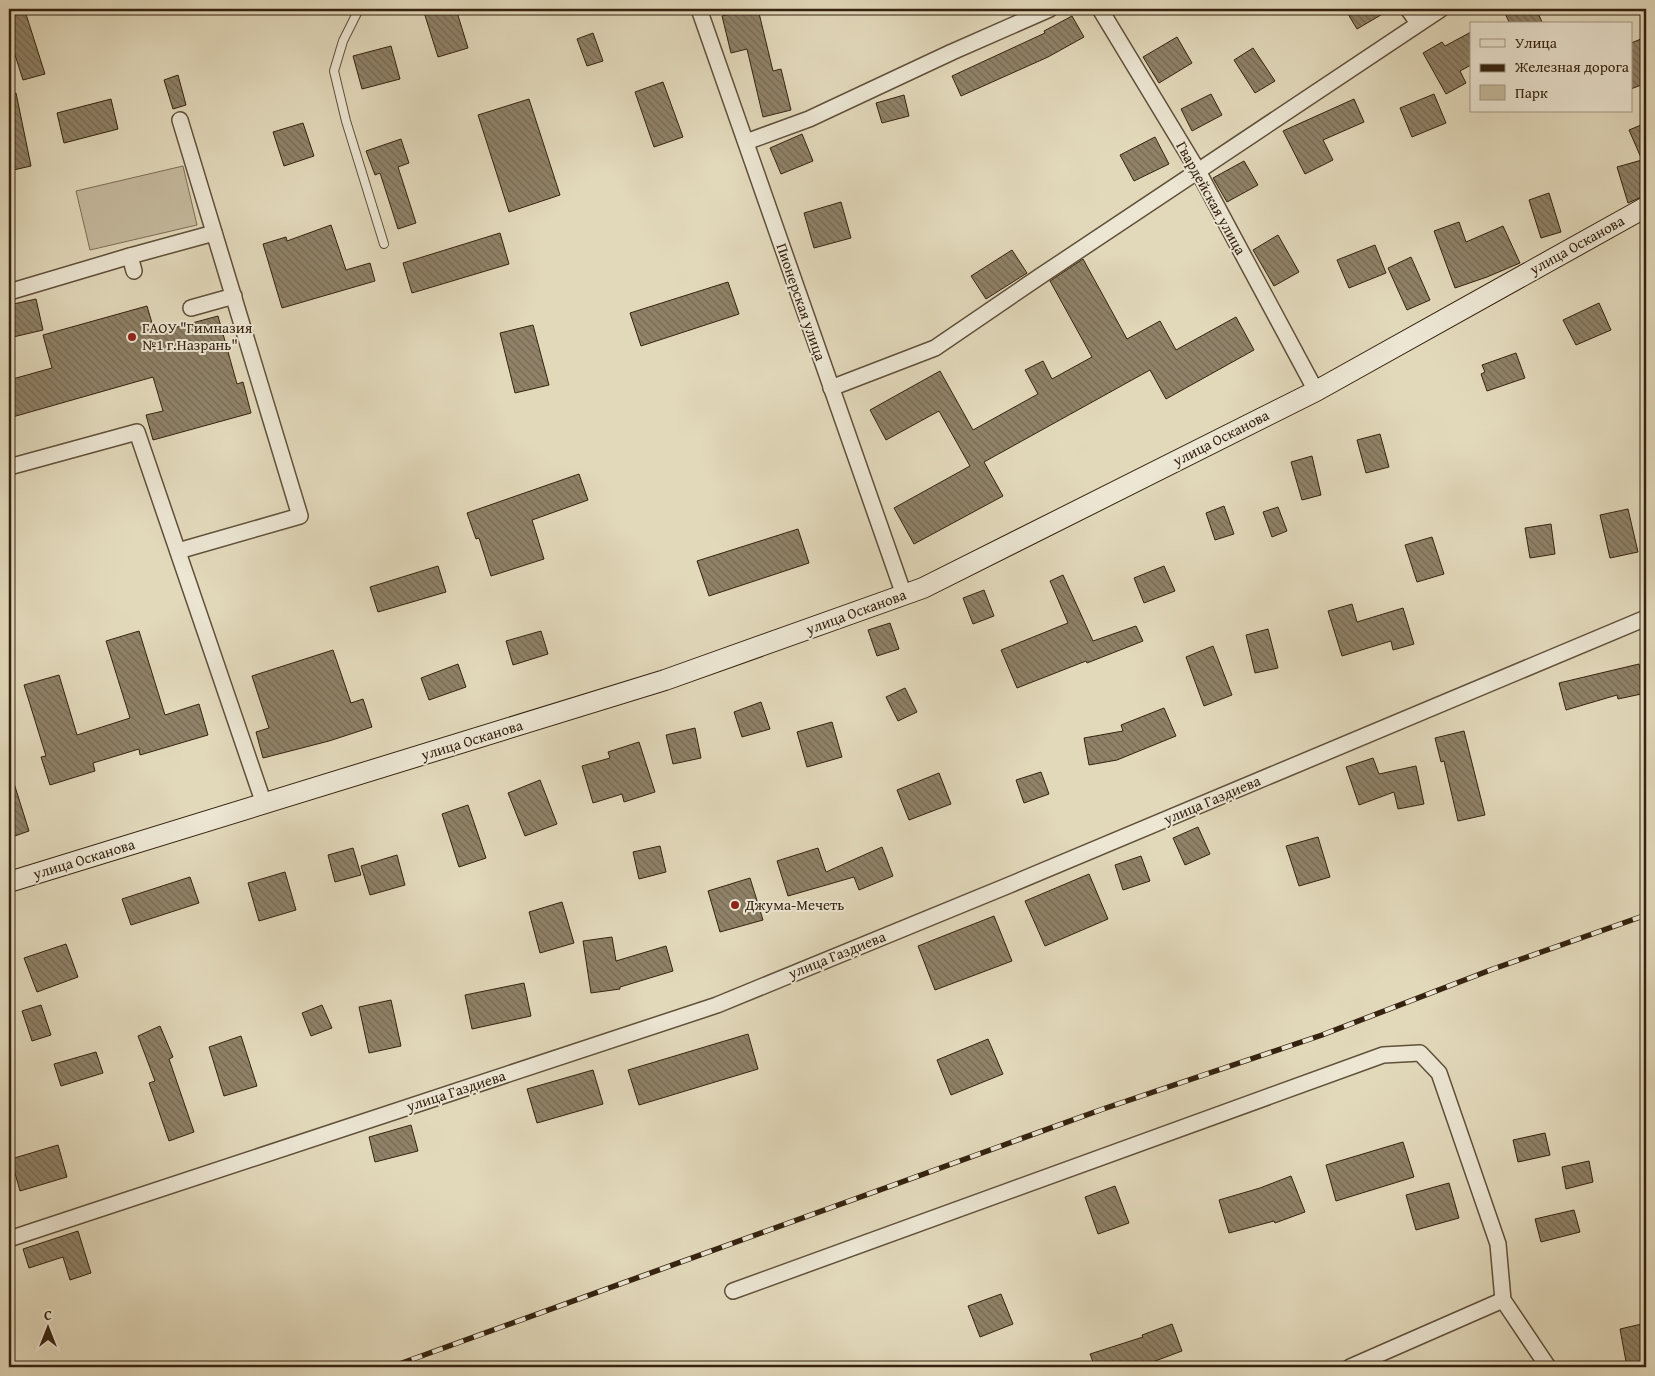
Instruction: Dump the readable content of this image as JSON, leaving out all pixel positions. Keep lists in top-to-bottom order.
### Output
{
  "streets": {
    "main road": ["улица Осканова"],
    "street": ["Гвардейская улица", "Пионерская улица", "улица Газдиева"]
  },
  "crossings": [
    ["Гвардейская улица", "улица Осканова"],
    ["улица Осканова", "Пионерская улица"]
  ],
  "places": ["ГАОУ \"Гимназия №1 г.Назрань\"", "Джума-Мечеть"],
  "legend": ["Улица", "Железная дорога", "Парк"],
  "north": "top"
}
